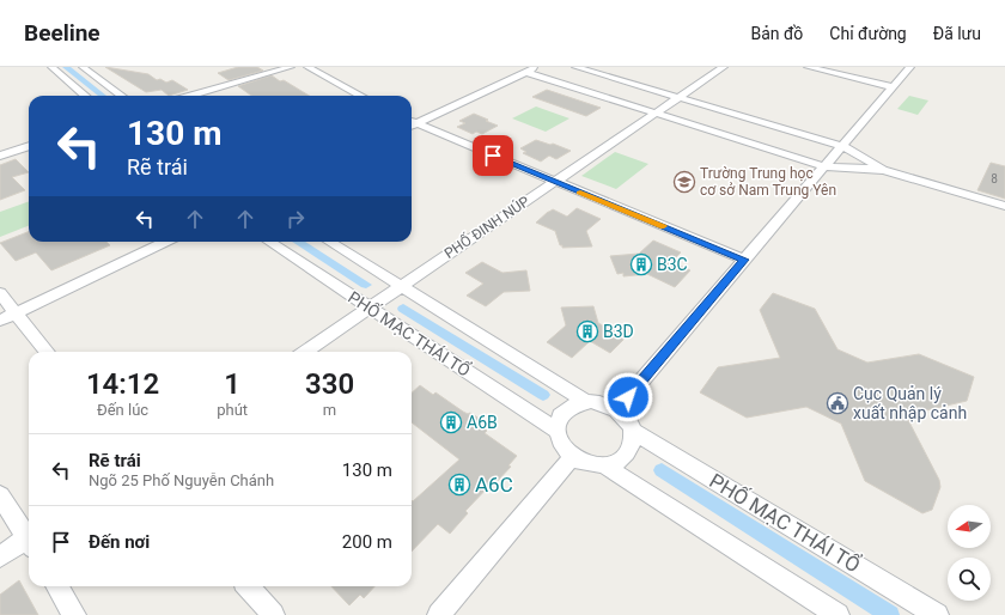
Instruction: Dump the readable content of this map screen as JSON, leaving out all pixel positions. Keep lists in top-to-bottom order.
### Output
{
  "streets": {
    "street": ["PHỐ ĐINH NÚP", "PHỐ MẠC THÁI TỔ"]
  },
  "crossings": [
    ["PHỐ ĐINH NÚP", "PHỐ MẠC THÁI TỔ"]
  ],
  "places": {
    "school or university": ["Trường Trung học cơ sở Nam Trung Yên"],
    "building": [
      "B3C",
      "B3D",
      "A6B",
      "A6C"
    ],
    "public building": ["Cục Quản lý xuất nhập cảnh"]
  },
  "house_numbers": ["8"],
  "north": "left",
  "page": {
    "header": "Beeline",
    "nav": ["Bản đồ", "Chỉ đường", "Đã lưu"],
    "turn": ["130 m", "Rẽ trái"],
    "eta": [
      "14:12",
      "Đến lúc",
      "1",
      "phút",
      "330",
      "m"
    ],
    "list": [
      {
        "name": "Rẽ trái",
        "note": "Ngõ 25 Phố Nguyễn Chánh",
        "value": "130 m"
      },
      {
        "name": "Đến nơi",
        "value": "200 m"
      }
    ]
  }
}
